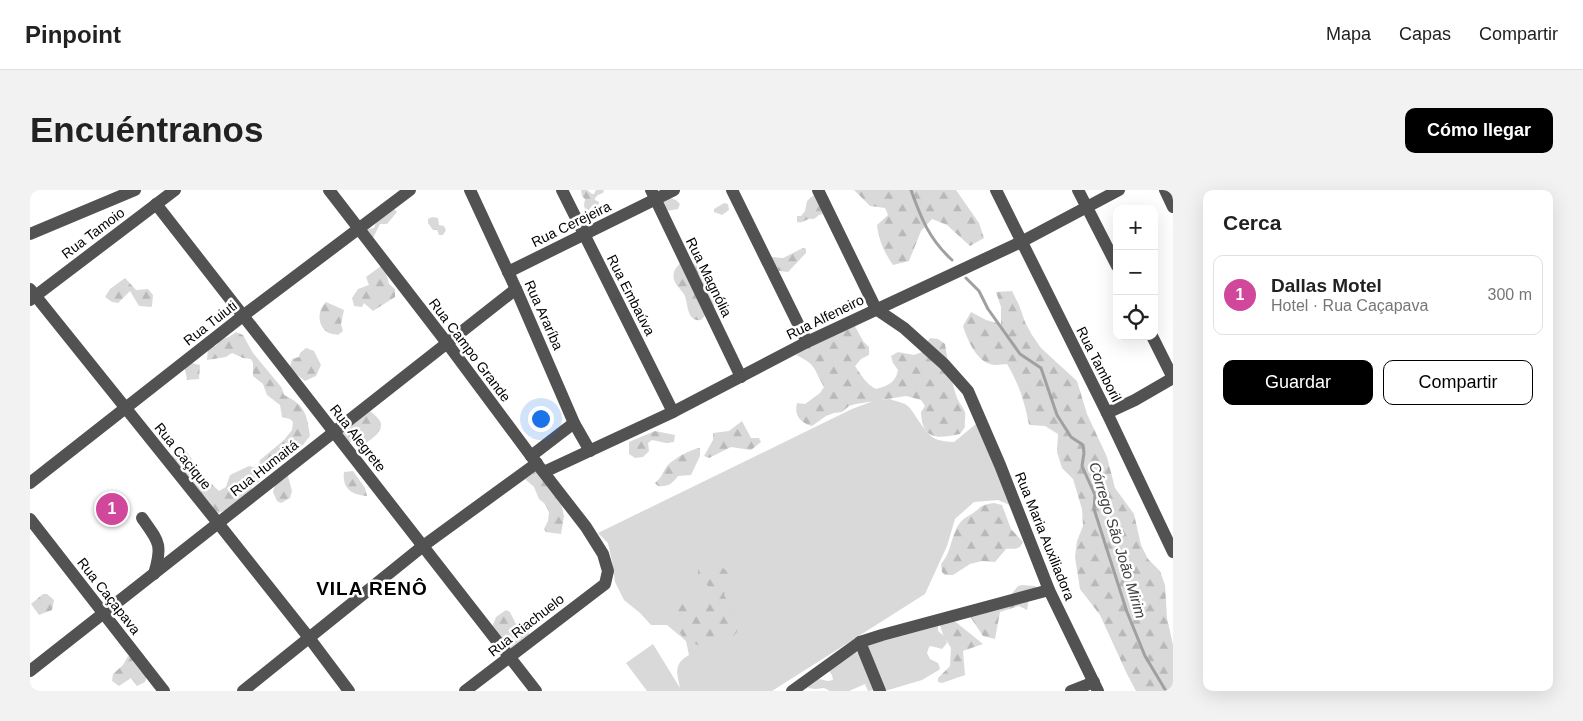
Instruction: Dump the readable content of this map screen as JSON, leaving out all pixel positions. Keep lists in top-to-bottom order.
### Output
{
  "streets": {
    "street": [
      "Rua Cerejeira",
      "Rua Tamoio",
      "Rua Magnólia",
      "Rua Embaúva",
      "Rua Araríba",
      "Rua Alfeneiro",
      "Rua Tuiuti",
      "Rua Campo Grande",
      "Rua Tamboril",
      "Rua Alegrete",
      "Rua Caçique",
      "Rua Humaitá",
      "Rua Maria Auxiliadora",
      "Rua Caçapava",
      "Rua Riachuelo"
    ]
  },
  "crossings": [
    ["Rua Cerejeira", "Rua Magnólia"],
    ["Rua Cerejeira", "Rua Embaúva"],
    ["Rua Cerejeira", "Rua Araríba"],
    ["Rua Tamoio", "Rua Alegrete"],
    ["Rua Tamoio", "Rua Caçique"],
    ["Rua Magnólia", "Rua Alfeneiro"],
    ["Rua Embaúva", "Rua Alfeneiro"],
    ["Rua Araríba", "Rua Alfeneiro"],
    ["Rua Araríba", "Rua Humaitá"],
    ["Rua Alfeneiro", "Rua Campo Grande"],
    ["Rua Alfeneiro", "Rua Tamboril"],
    ["Rua Alfeneiro", "Rua Maria Auxiliadora"],
    ["Rua Tuiuti", "Rua Campo Grande"],
    ["Rua Tuiuti", "Rua Alegrete"],
    ["Rua Tuiuti", "Rua Caçique"],
    ["Rua Campo Grande", "Rua Humaitá"],
    ["Rua Campo Grande", "Rua Riachuelo"],
    ["Rua Alegrete", "Rua Humaitá"],
    ["Rua Alegrete", "Rua Riachuelo"],
    ["Rua Caçique", "Rua Humaitá"],
    ["Rua Humaitá", "Rua Caçapava"]
  ],
  "districts": ["VILA RENÔ"],
  "water": ["Córrego São João Mirim"],
  "page": {
    "header": "Pinpoint",
    "nav": ["Mapa", "Capas", "Compartir"],
    "buttons": [
      "Cómo llegar",
      ["Guardar", "Compartir"]
    ],
    "title": "Encuéntranos",
    "heading": "Cerca",
    "map_buttons": ["+", "−"],
    "list": [
      {
        "mark": "1",
        "name": "Dallas Motel",
        "note": "Hotel · Rua Caçapava",
        "value": "300 m"
      }
    ],
    "pins": "1"
  }
}
